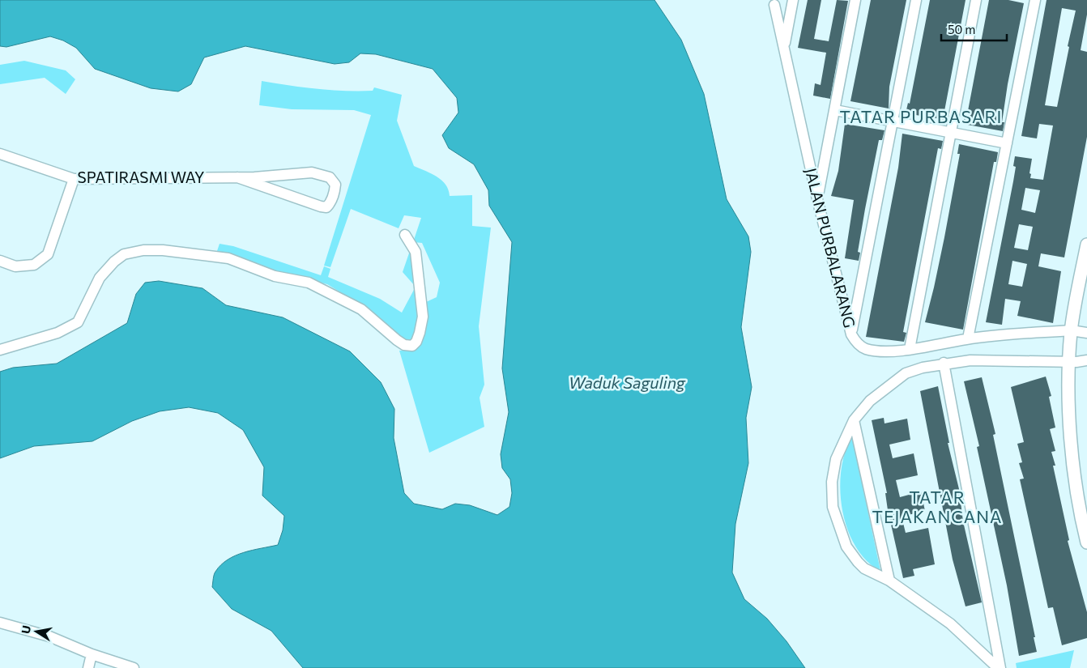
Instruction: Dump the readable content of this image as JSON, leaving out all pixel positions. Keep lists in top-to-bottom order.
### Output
{
  "streets": {
    "street": ["SPATIRASMI WAY", "JALAN PURBALARANG"]
  },
  "districts": ["TATAR PURBASARI", "TATAR TEJAKANCANA"],
  "water": ["Waduk Saguling"],
  "scale_bar": "50 m",
  "north": "left"
}
